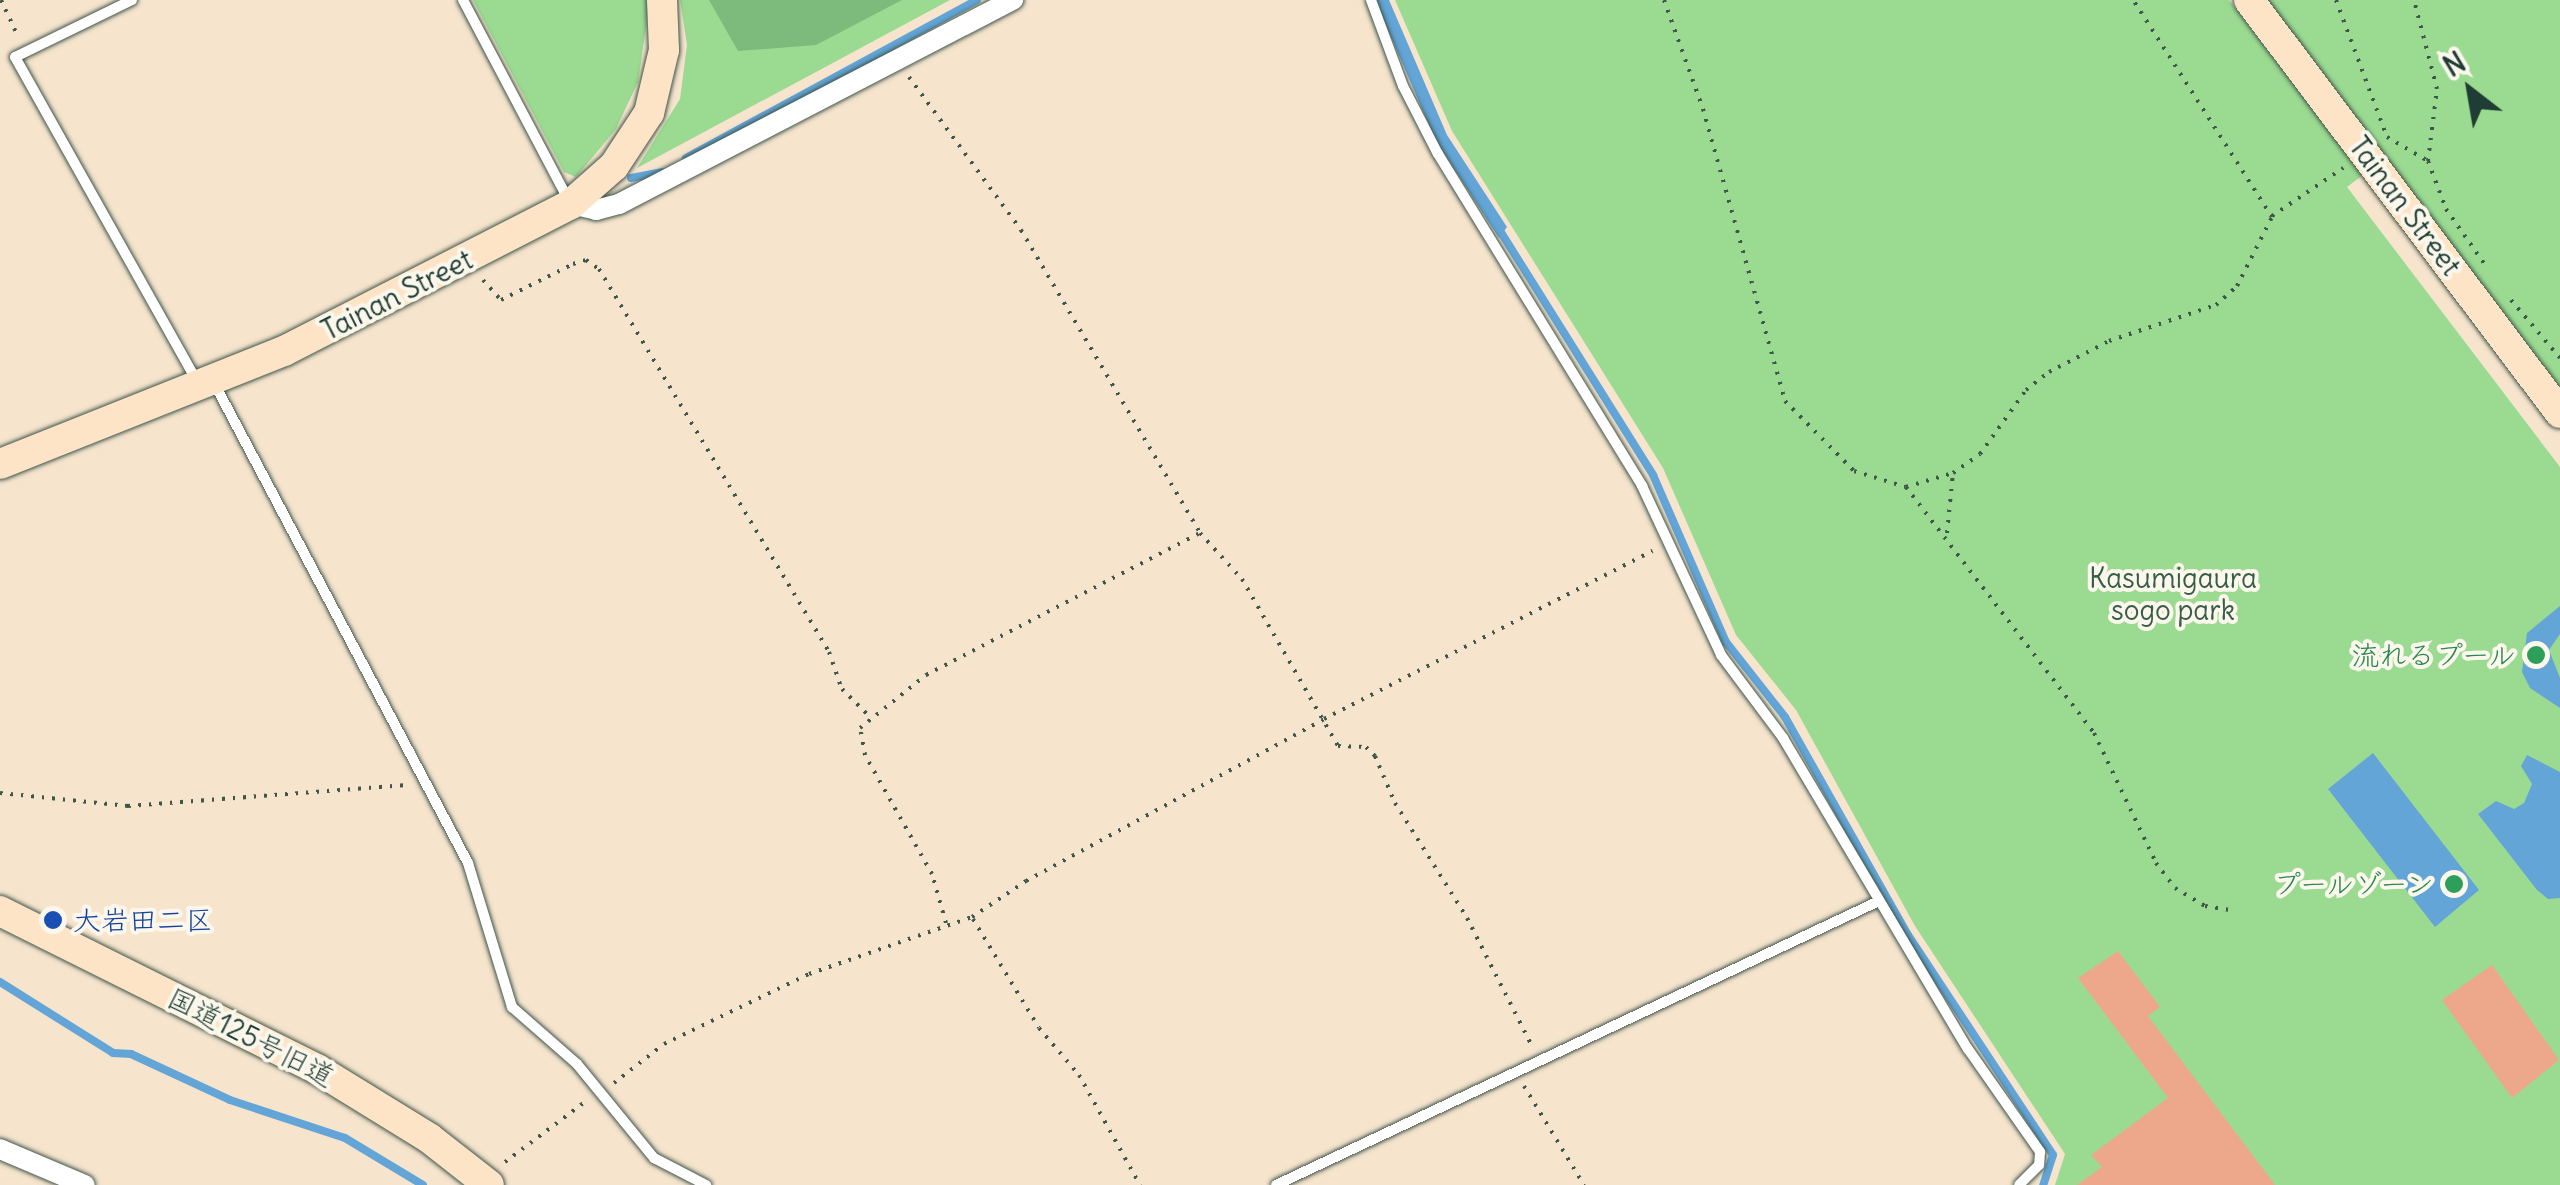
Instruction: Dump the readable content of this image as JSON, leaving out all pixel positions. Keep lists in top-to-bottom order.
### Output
{
  "streets": {
    "street": ["Tainan Street", "国道125号旧道"]
  },
  "parks": ["Kasumigaura sogo park"],
  "places": ["流れるプール", "プールゾーン", "大岩田二区"],
  "north": "top left"
}
